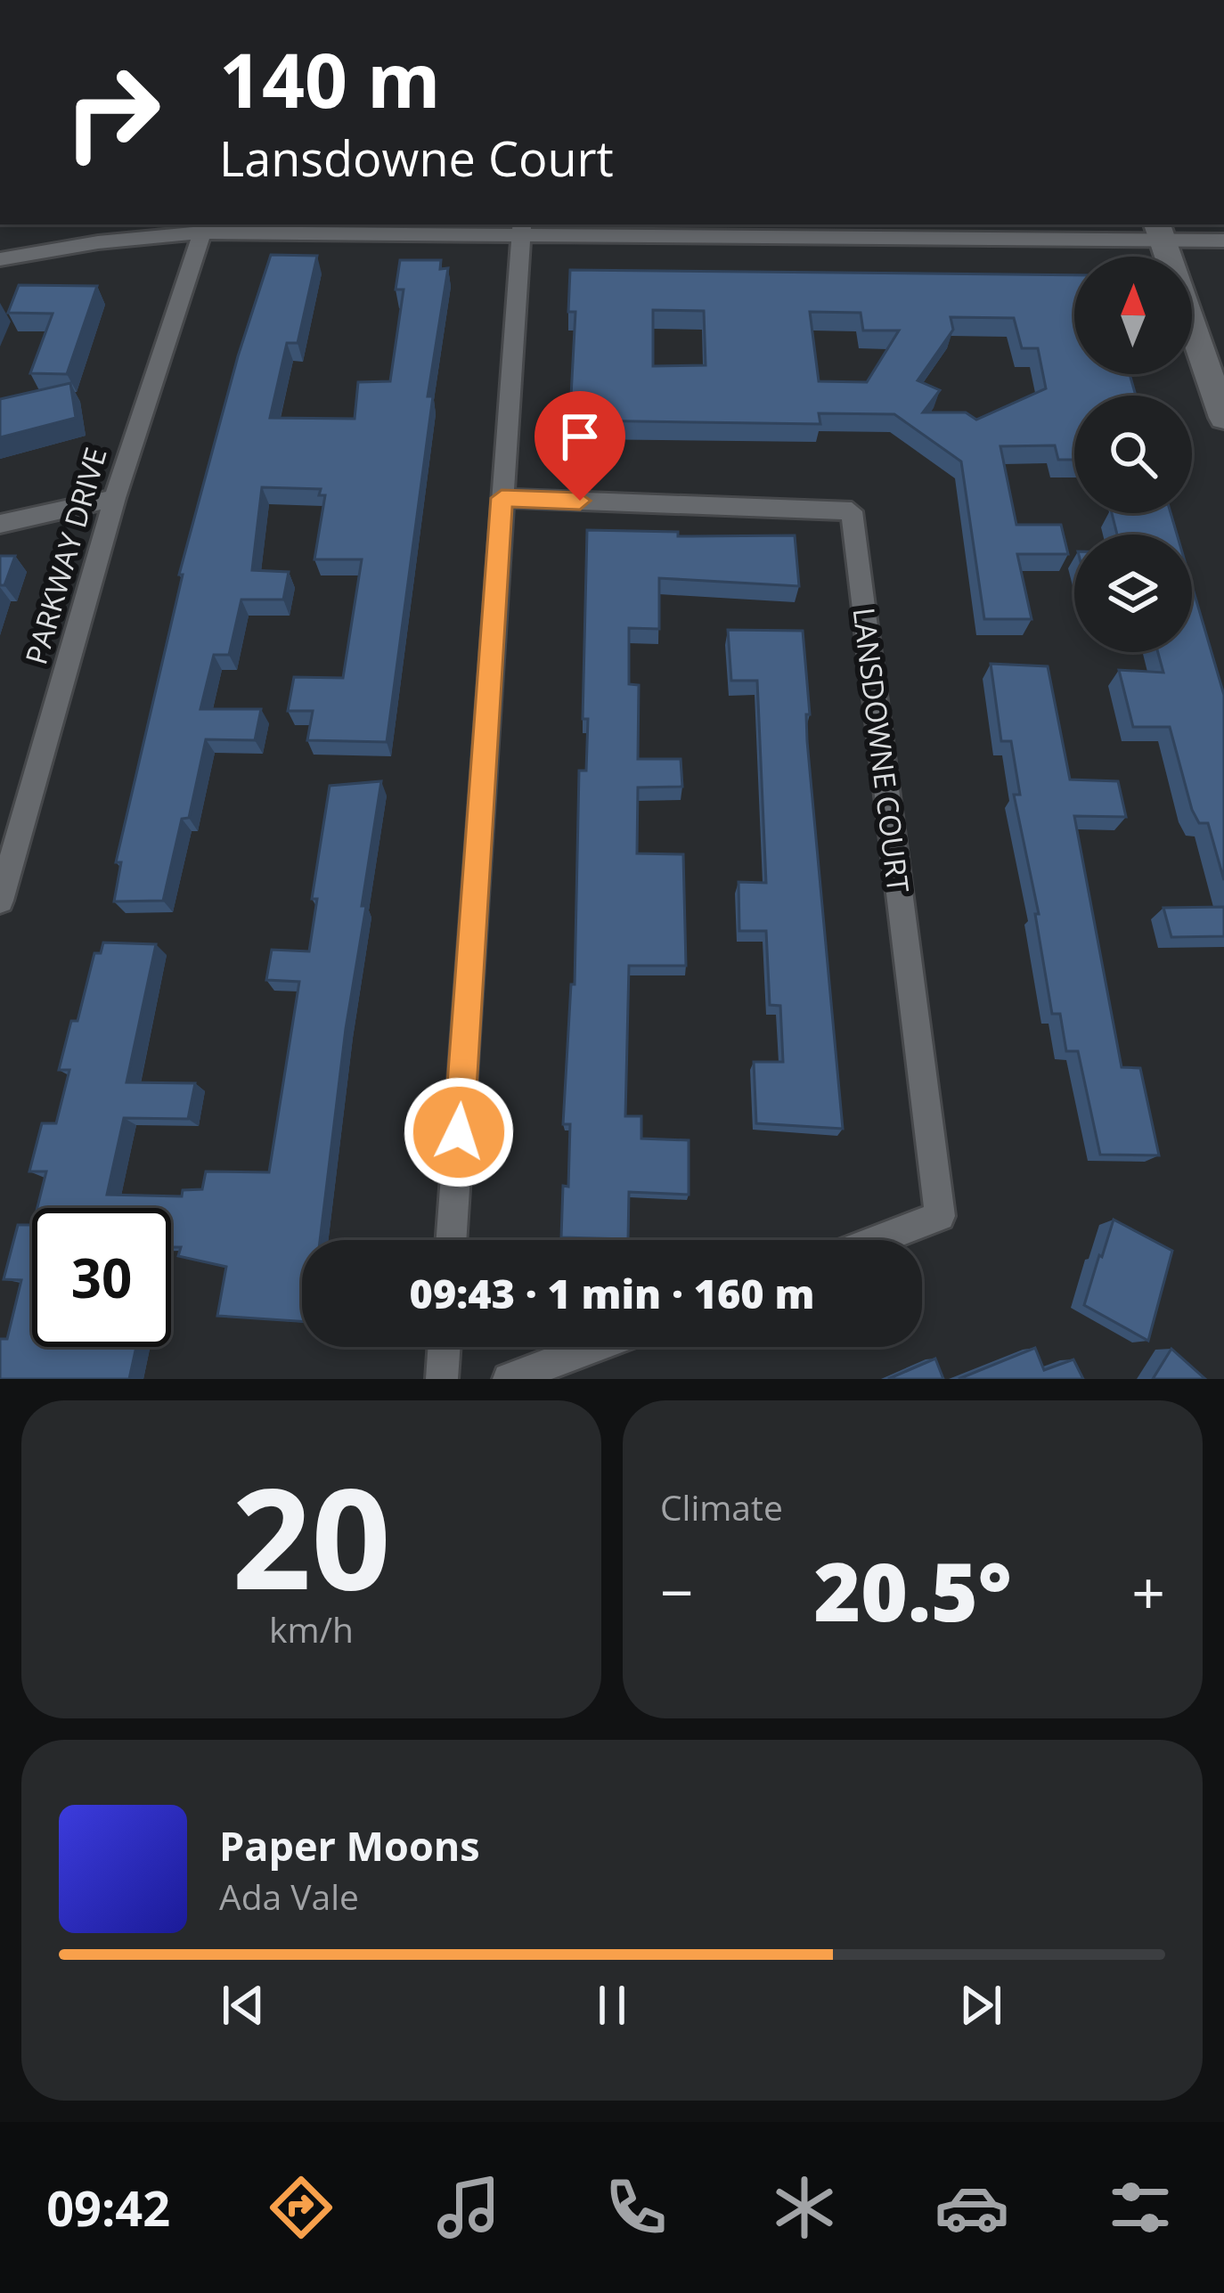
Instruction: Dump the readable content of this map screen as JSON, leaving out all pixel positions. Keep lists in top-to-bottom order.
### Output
{
  "streets": {
    "street": ["PARKWAY DRIVE", "LANSDOWNE COURT"]
  },
  "north": "top",
  "page": {
    "turn": ["140 m", "Lansdowne Court"],
    "limit": "30",
    "trip": "09:43 · 1 min · 160 m",
    "tile": [
      ["20", "km/h"],
      "Climate"
    ],
    "heat": ["−", "20.5°", "+"],
    "song": ["Paper Moons", "Ada Vale"],
    "tabs": "09:42"
  }
}
